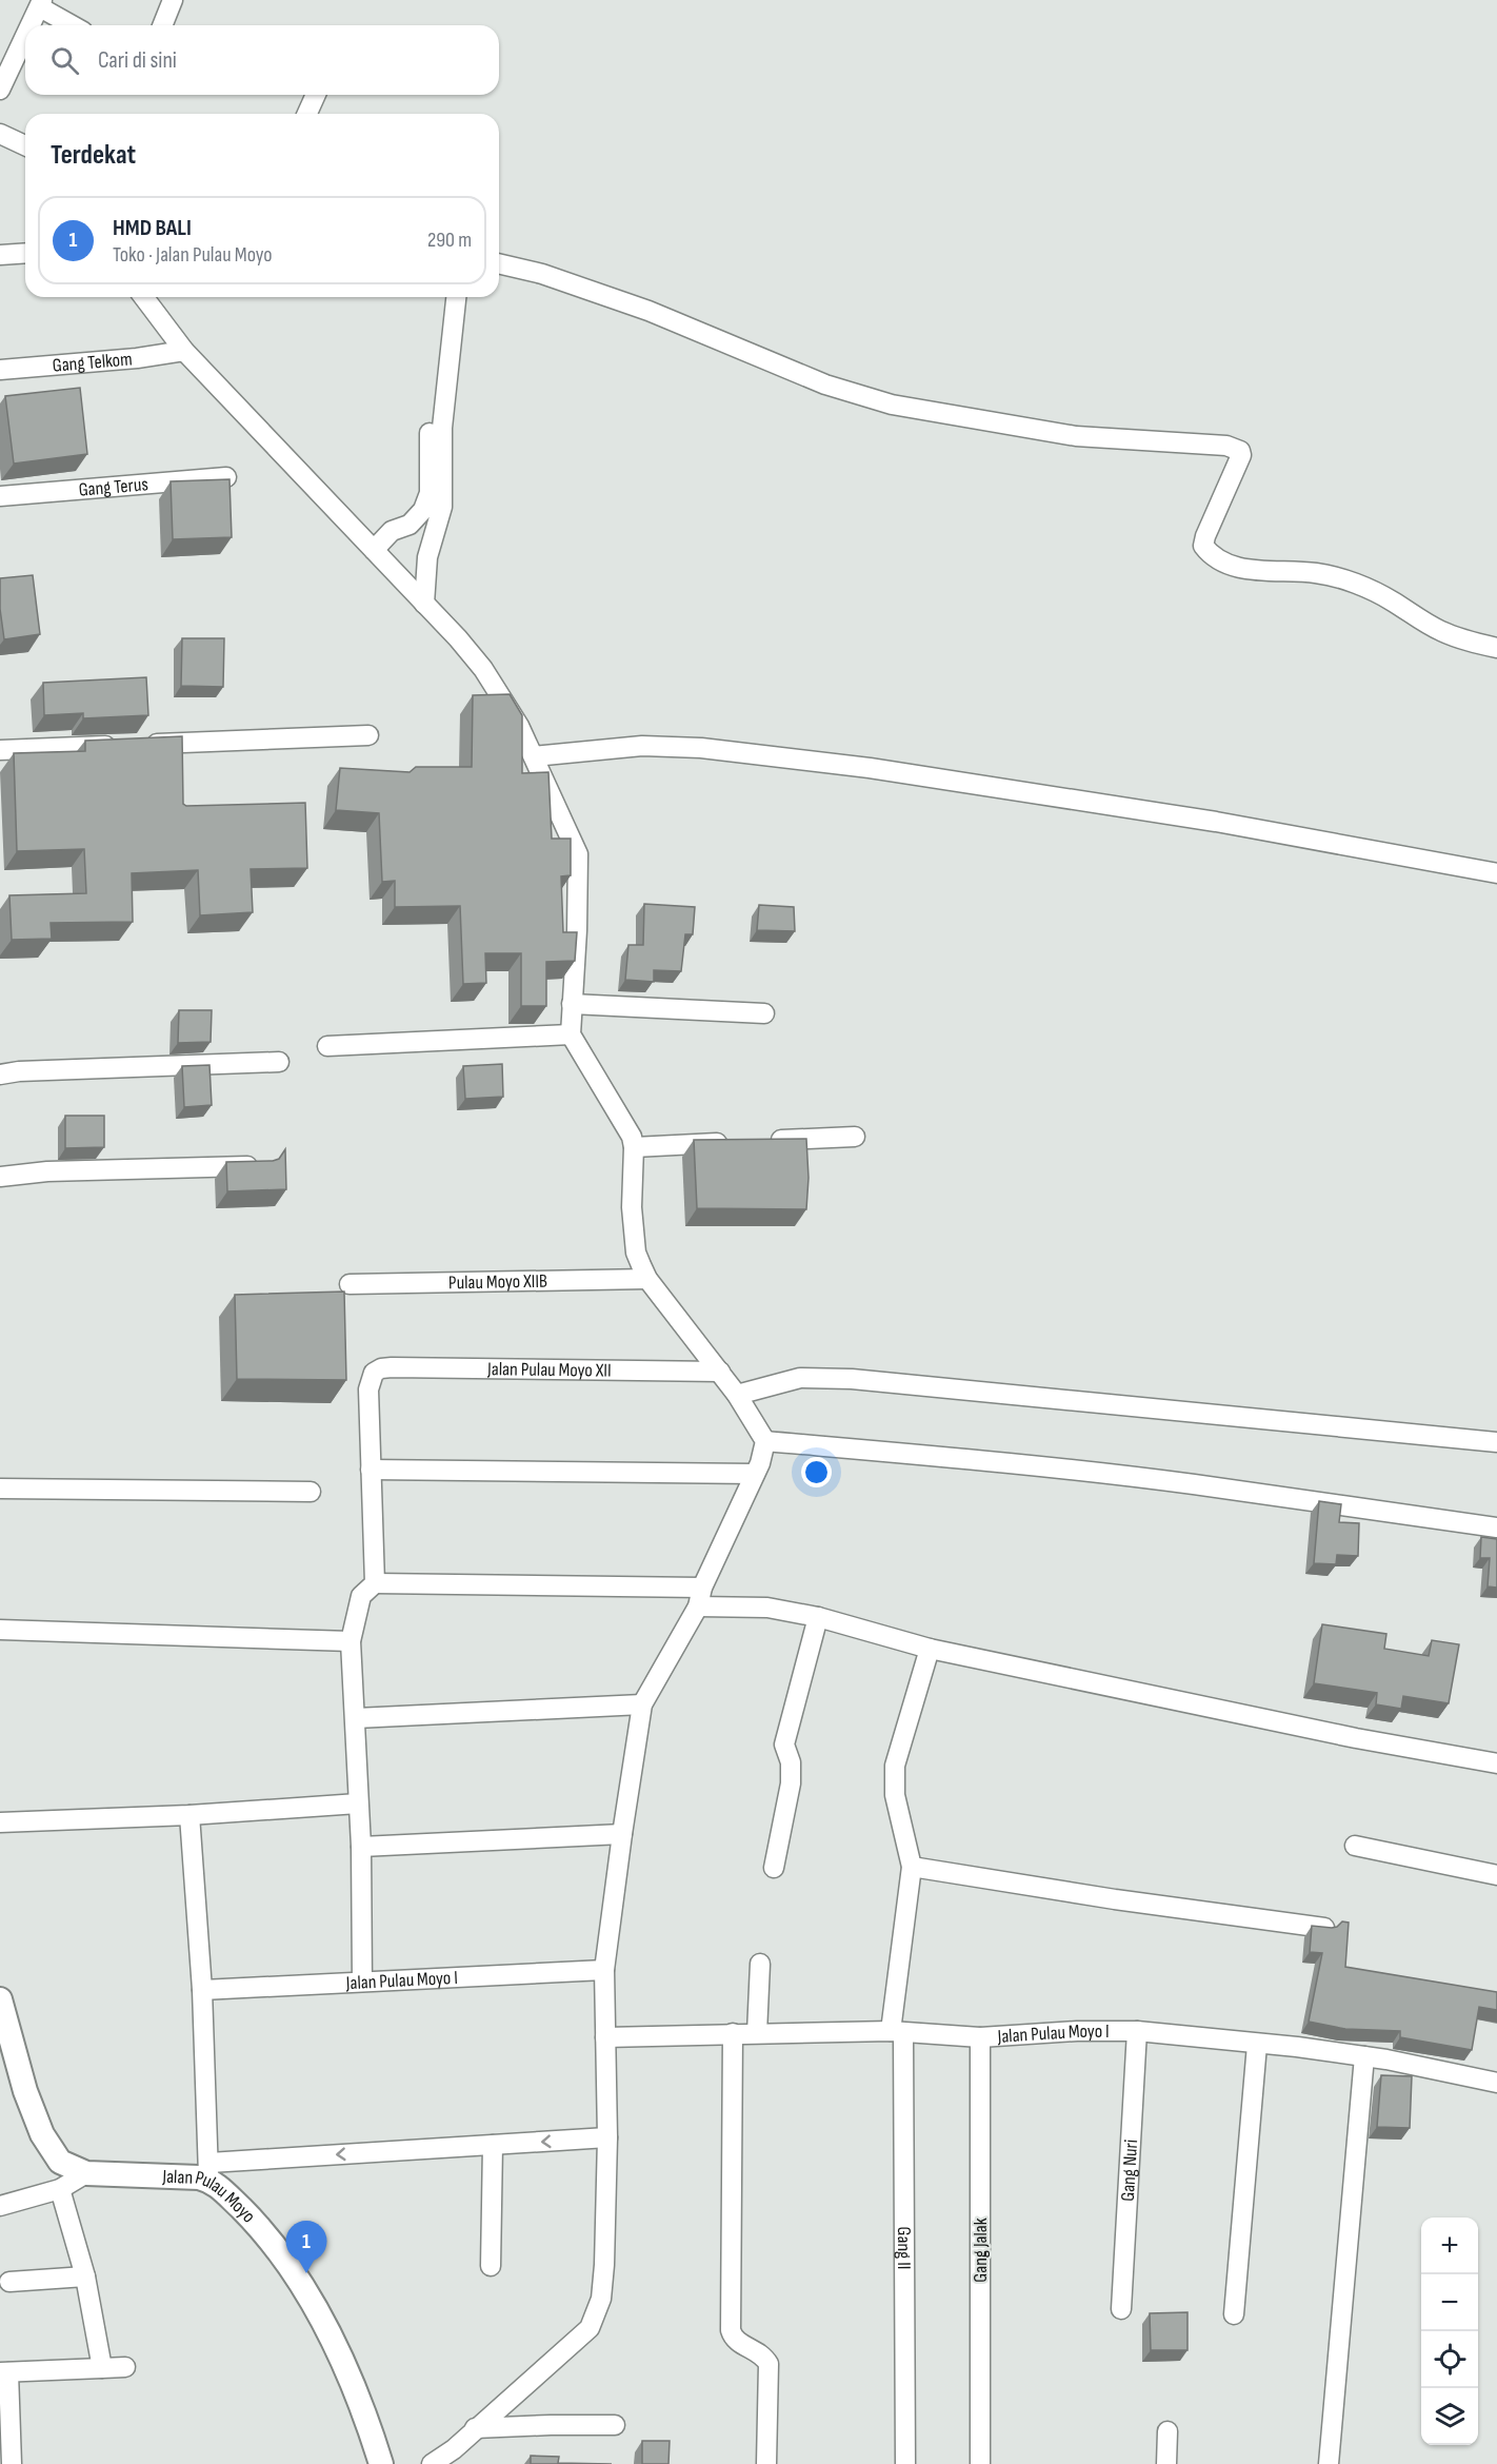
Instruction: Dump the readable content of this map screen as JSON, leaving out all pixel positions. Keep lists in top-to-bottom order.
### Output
{
  "streets": {
    "street": [
      "Gang Telkom",
      "Gang Terus",
      "Pulau Moyo XIIB",
      "Jalan Pulau Moyo XII",
      "Jalan Pulau Moyo I",
      "Gang Nuri",
      "Jalan Pulau Moyo",
      "Gang II",
      "Gang Jalak"
    ]
  },
  "crossings": [
    ["Jalan Pulau Moyo I", "Gang Nuri"],
    ["Jalan Pulau Moyo I", "Gang II"],
    ["Jalan Pulau Moyo I", "Gang Jalak"]
  ],
  "page": {
    "search": "Cari di sini",
    "heading": "Terdekat",
    "list": [
      {
        "mark": "1",
        "name": "HMD BALI",
        "note": "Toko · Jalan Pulau Moyo",
        "value": "290 m"
      }
    ],
    "map_buttons": ["+", "−"],
    "pins": "1"
  }
}
